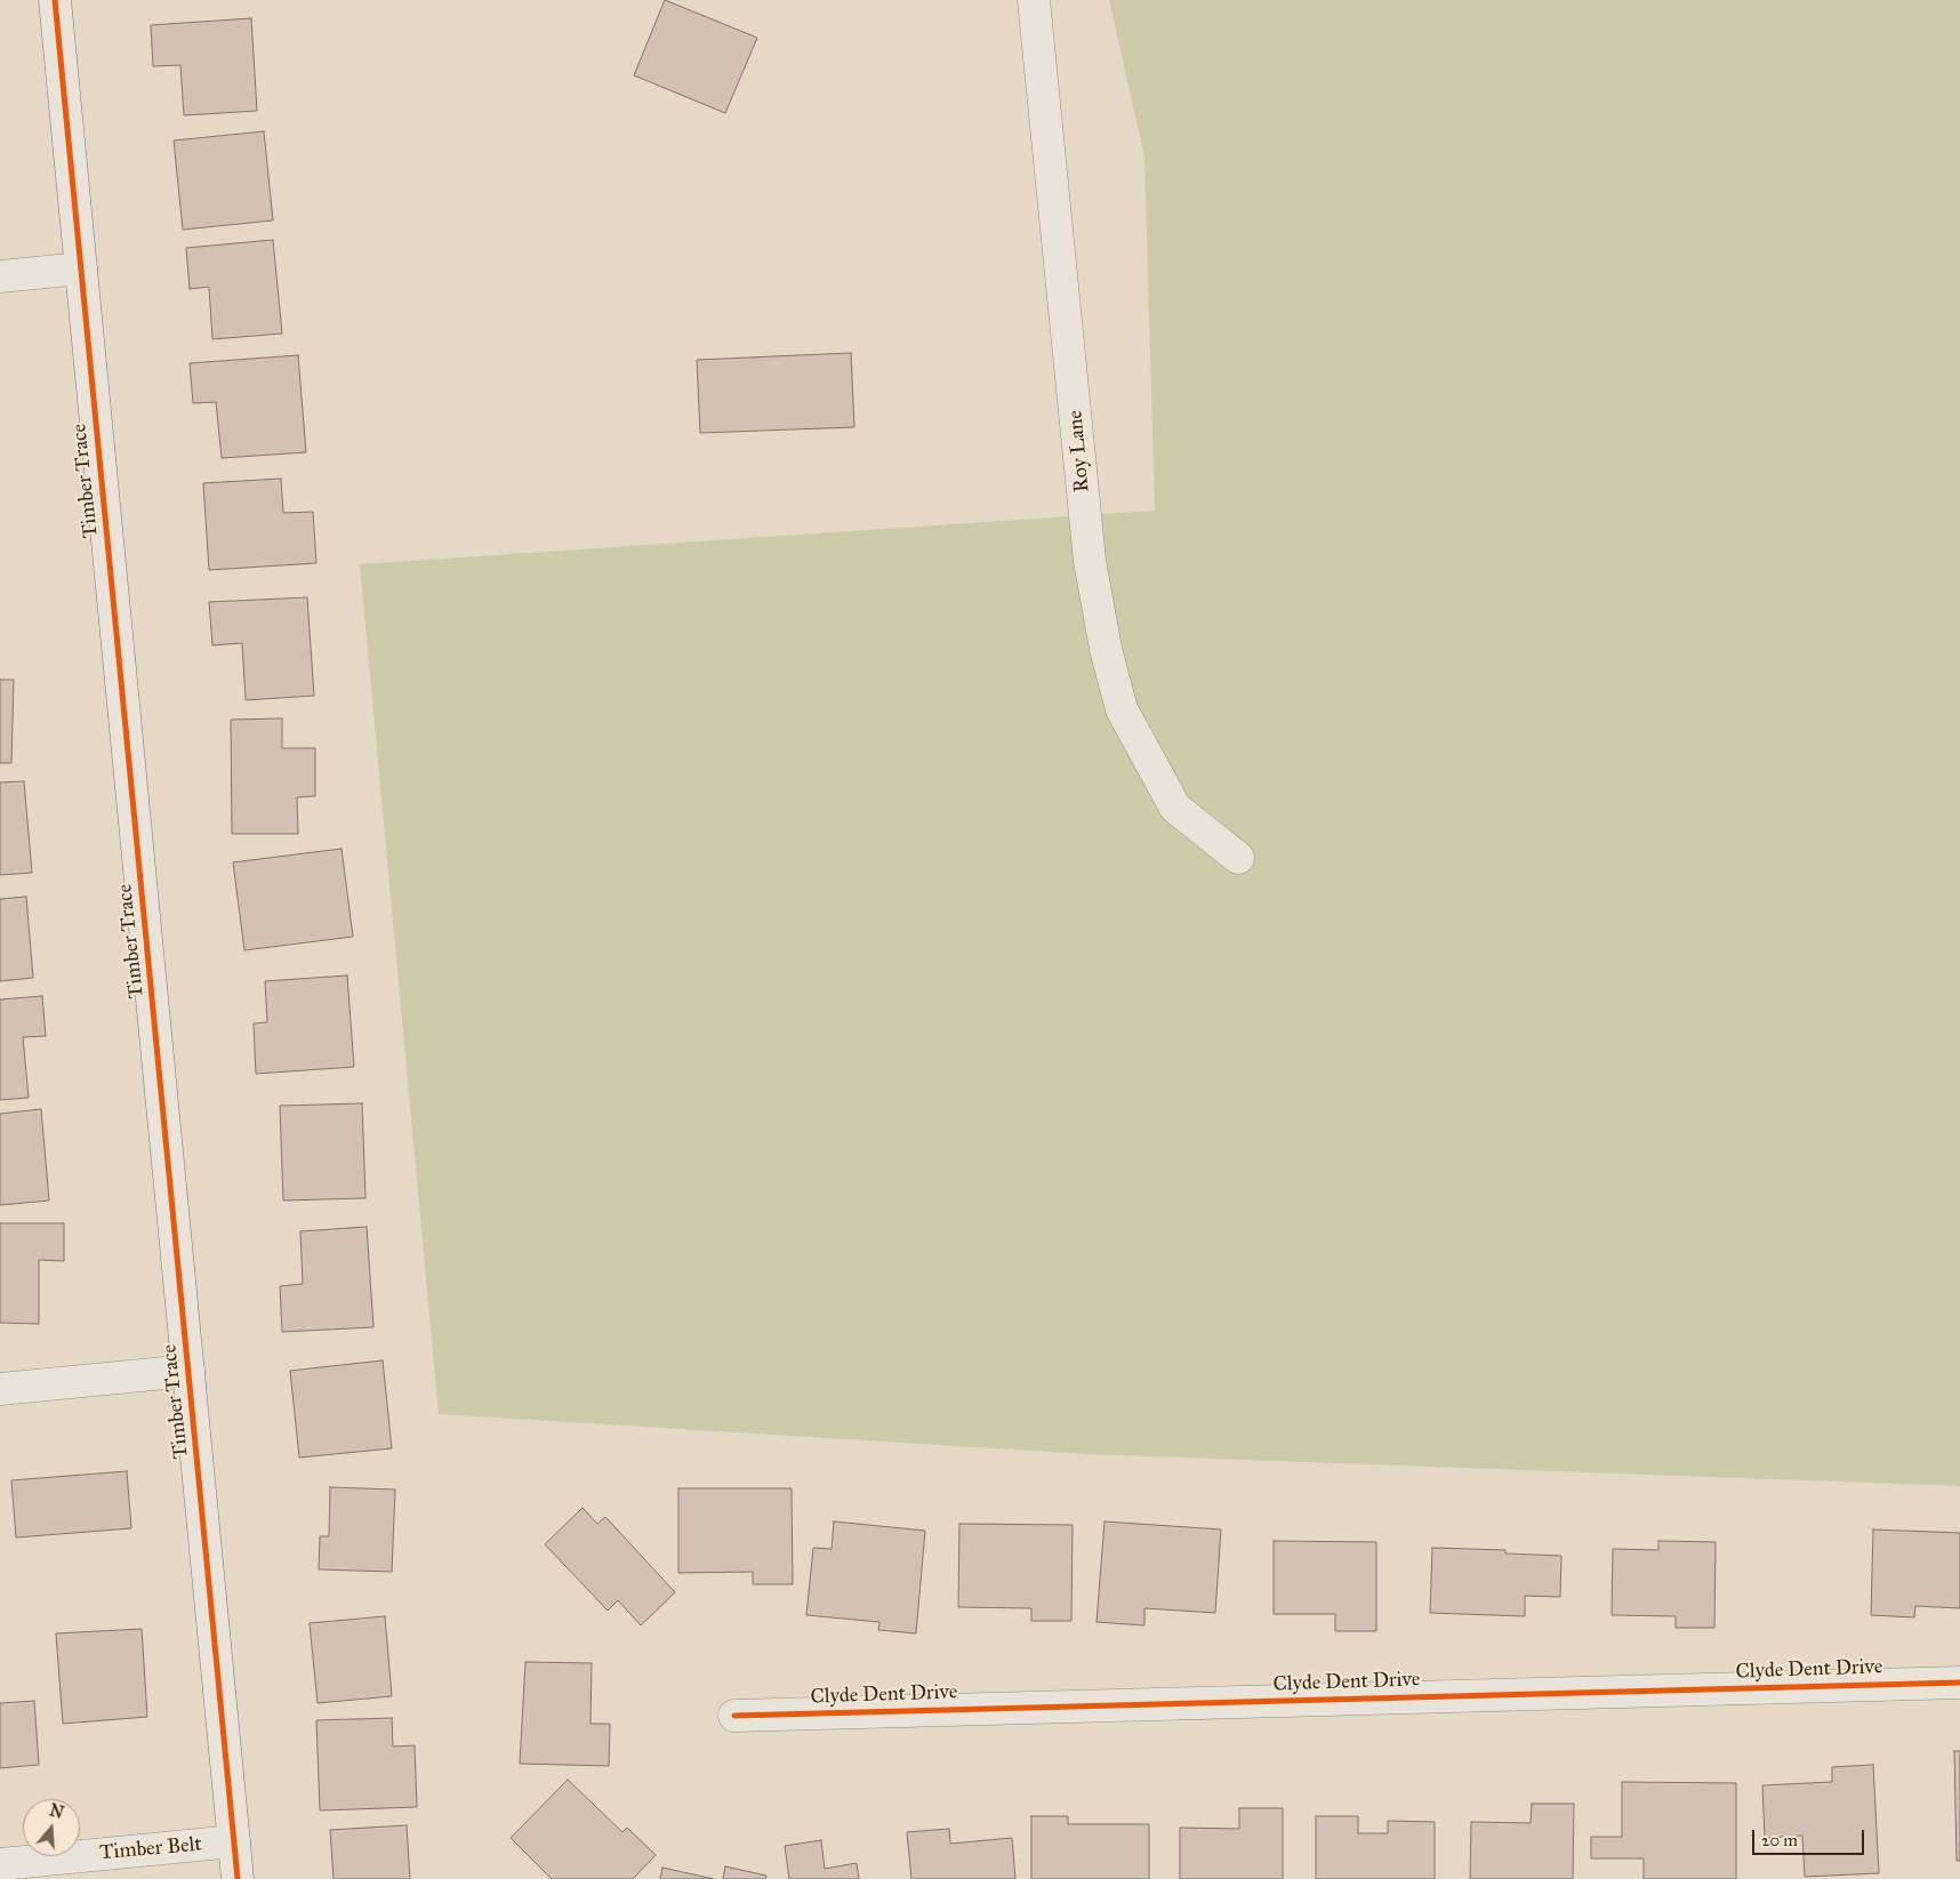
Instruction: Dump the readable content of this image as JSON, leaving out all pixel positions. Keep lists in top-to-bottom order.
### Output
{
  "streets": {
    "street": [
      "Roy Lane",
      "Timber Trace",
      "Clyde Dent Drive",
      "Timber Belt"
    ]
  },
  "crossings": [
    ["Timber Trace", "Timber Belt"]
  ],
  "scale_bar": "20 m",
  "north": "top"
}
